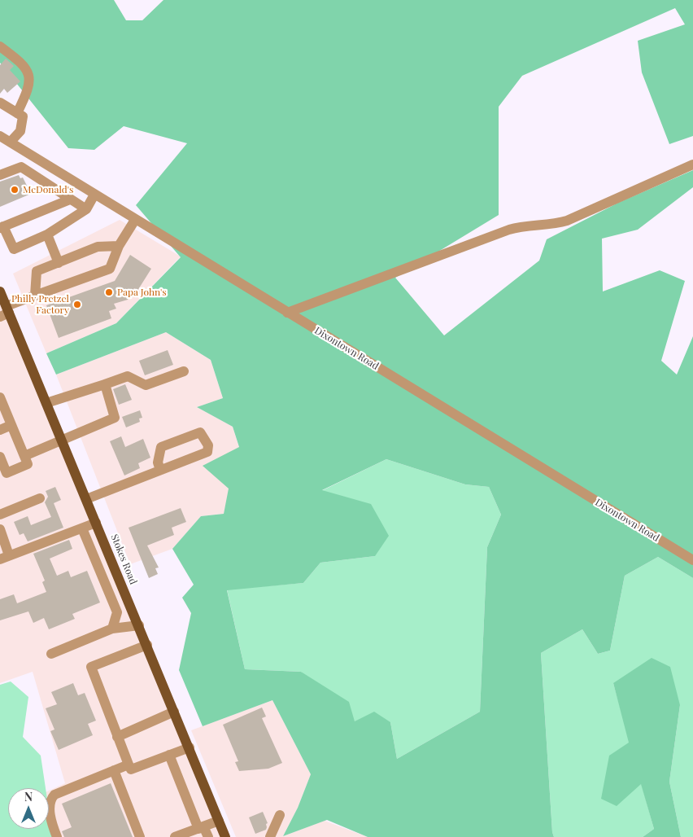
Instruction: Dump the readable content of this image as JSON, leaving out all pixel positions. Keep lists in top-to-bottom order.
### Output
{
  "streets": {
    "main road": ["Stokes Road"],
    "street": ["Dixontown Road"]
  },
  "places": ["McDonald's", "Papa John's", "Philly Pretzel Factory"],
  "north": "top"
}
